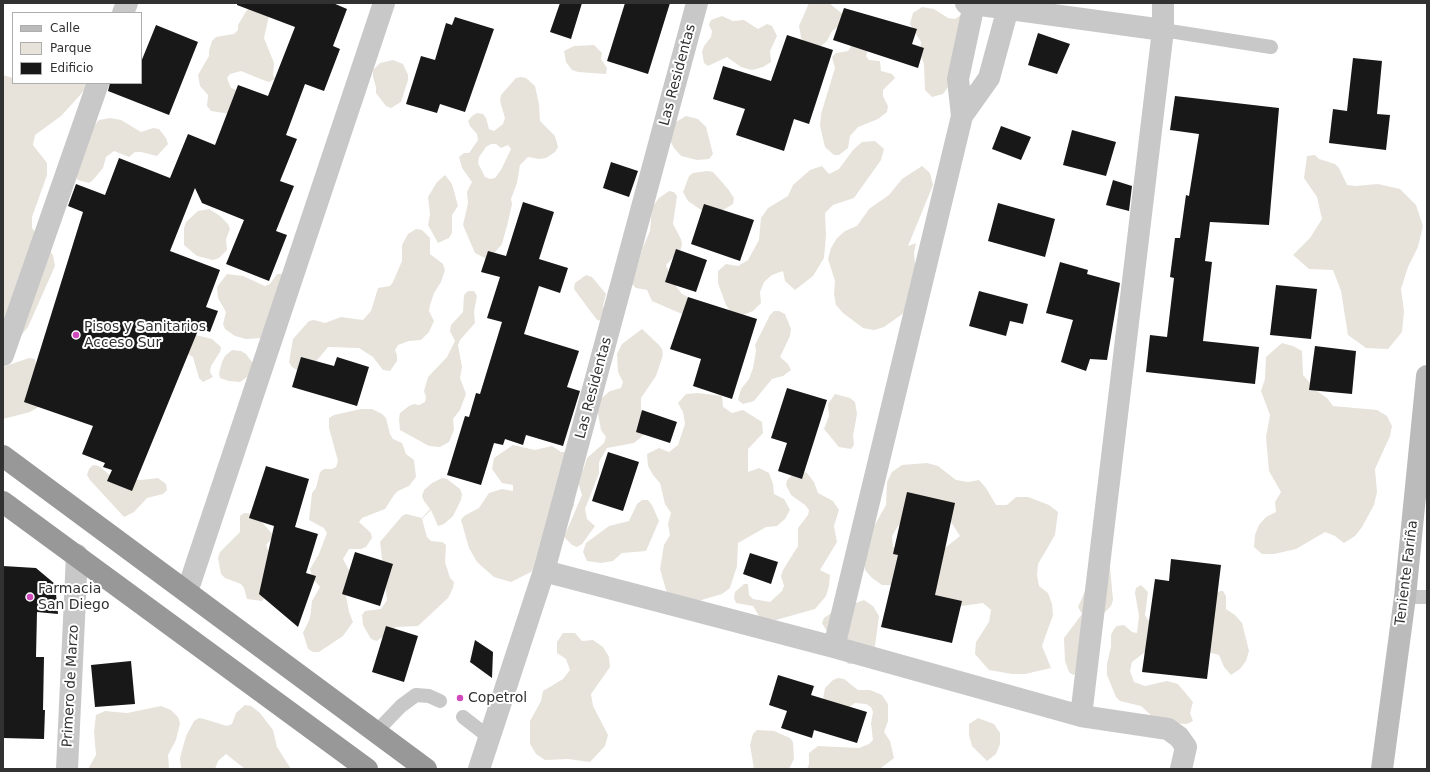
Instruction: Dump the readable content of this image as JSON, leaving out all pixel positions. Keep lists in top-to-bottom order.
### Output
{
  "streets": {
    "street": ["Las Residentas", "Teniente Fariña", "Primero de Marzo"]
  },
  "places": ["Pisos y Sanitarios Acceso Sur", "Farmacia San Diego", "Copetrol"],
  "legend": ["Calle", "Parque", "Edificio"]
}
